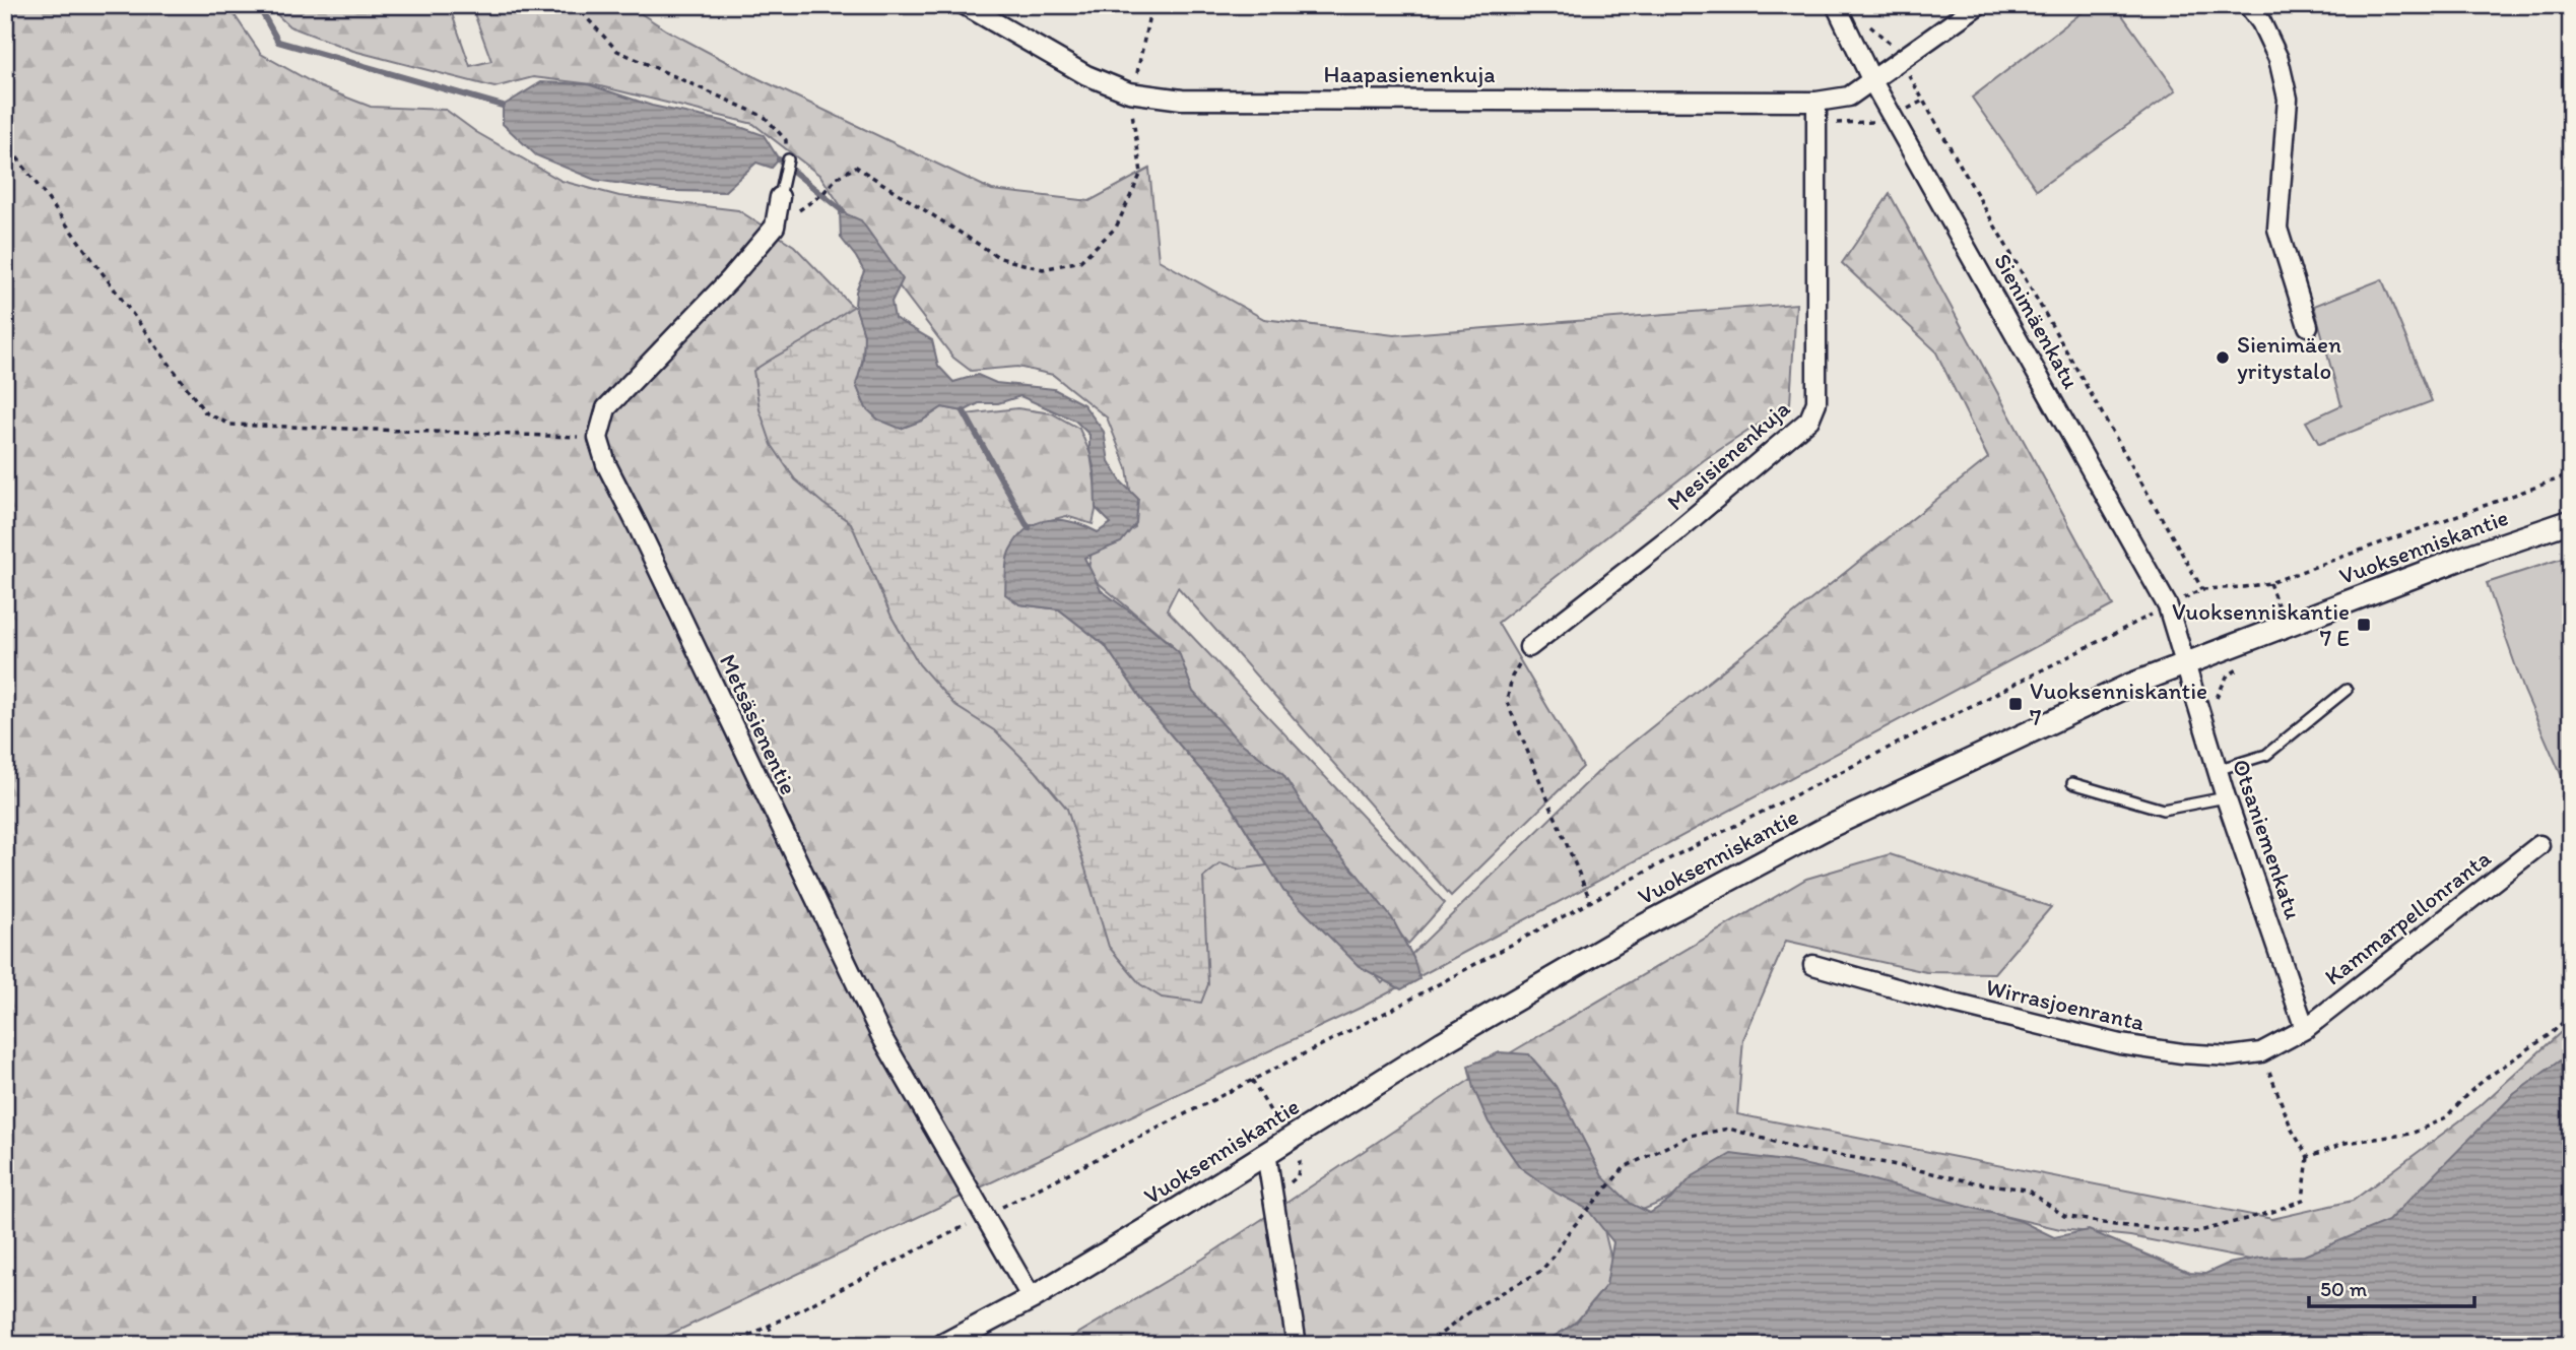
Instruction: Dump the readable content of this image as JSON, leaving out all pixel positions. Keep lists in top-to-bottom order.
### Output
{
  "streets": {
    "street": [
      "Haapasienenkuja",
      "Sienimäenkatu",
      "Mesisienenkuja",
      "Vuoksenniskantie",
      "Metsäsienentie",
      "Otsaniemenkatu",
      "Kammarpellonranta",
      "Wirrasjoenranta"
    ]
  },
  "crossings": [
    ["Haapasienenkuja", "Sienimäenkatu"],
    ["Haapasienenkuja", "Mesisienenkuja"],
    ["Sienimäenkatu", "Vuoksenniskantie"],
    ["Sienimäenkatu", "Otsaniemenkatu"],
    ["Vuoksenniskantie", "Metsäsienentie"],
    ["Vuoksenniskantie", "Otsaniemenkatu"],
    ["Otsaniemenkatu", "Kammarpellonranta"],
    ["Otsaniemenkatu", "Wirrasjoenranta"],
    ["Kammarpellonranta", "Wirrasjoenranta"]
  ],
  "places": {
    "other": ["Sienimäen yritystalo"],
    "transit": ["Vuoksenniskantie 7 E", "Vuoksenniskantie 7"]
  },
  "scale_bar": "50 m"
}
